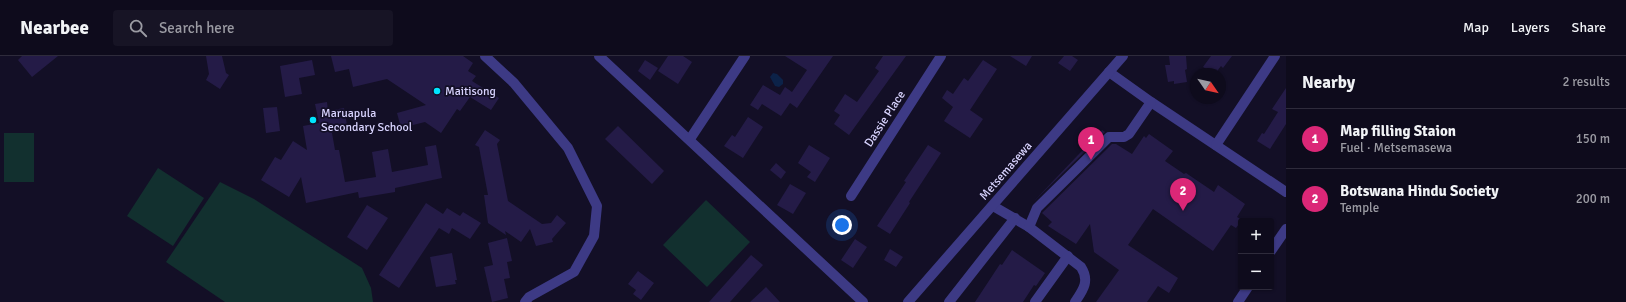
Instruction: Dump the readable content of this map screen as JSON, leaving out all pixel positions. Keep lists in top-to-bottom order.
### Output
{
  "streets": {
    "street": ["Dassie Place", "Metsemasewa"]
  },
  "places": ["Maitisong", "Maruapula Secondary School"],
  "north": "bottom right",
  "page": {
    "header": "Nearbee",
    "search": "Search here",
    "nav": ["Map", "Layers", "Share"],
    "heading": ["Nearby", "2 results"],
    "list": [
      {
        "mark": "1",
        "name": "Map filling Staion",
        "note": "Fuel · Metsemasewa",
        "value": "150 m"
      },
      {
        "mark": "2",
        "name": "Botswana Hindu Society",
        "note": "Temple",
        "value": "200 m"
      }
    ],
    "pins": ["1", "2"],
    "map_buttons": ["+", "−"]
  }
}
